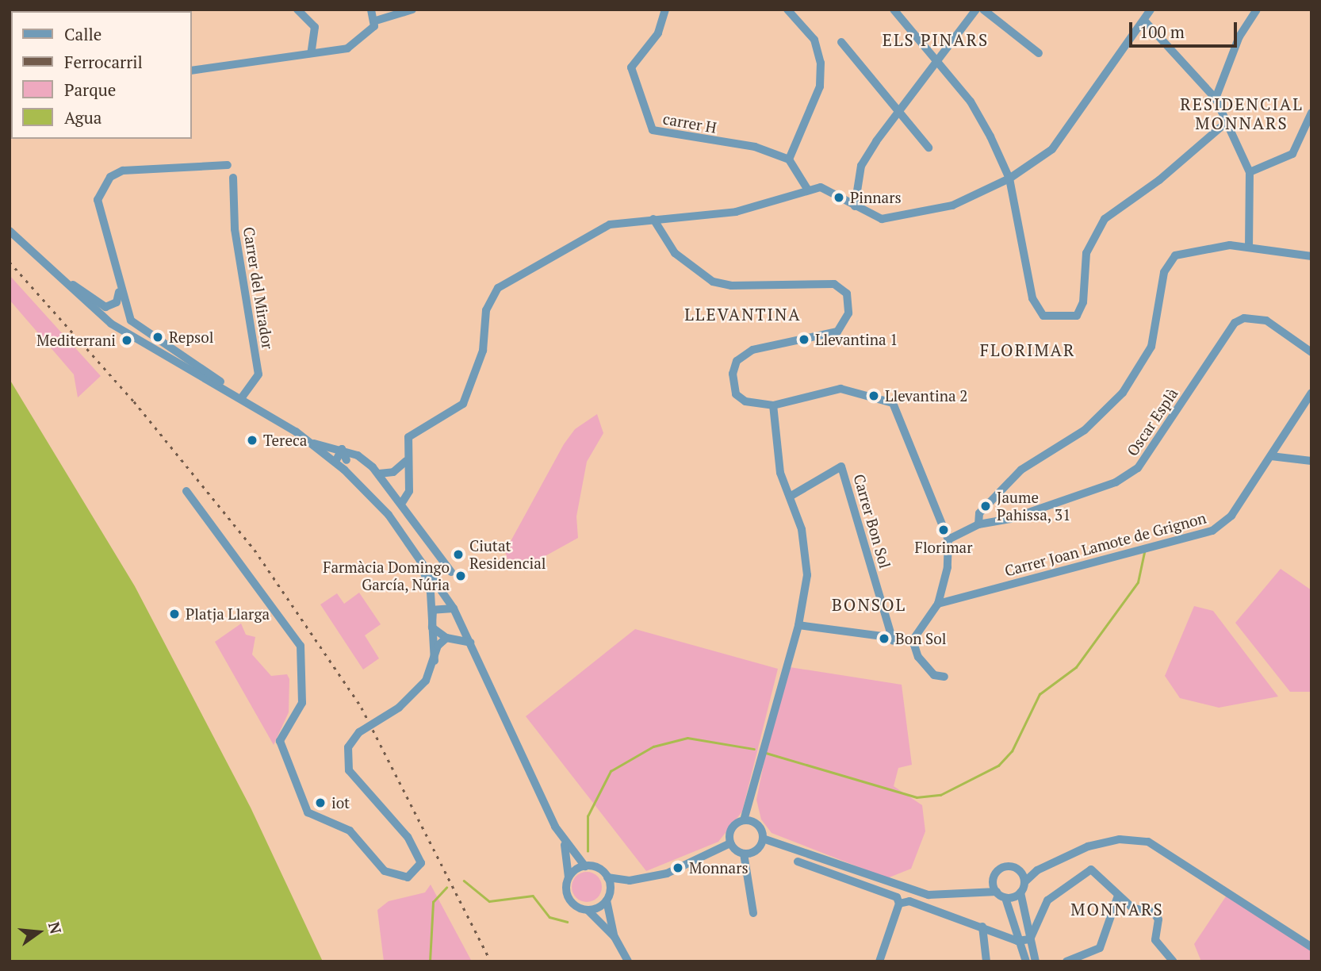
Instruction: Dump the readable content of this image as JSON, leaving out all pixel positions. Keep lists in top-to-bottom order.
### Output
{
  "streets": {
    "street": [
      "carrer H",
      "Carrer del Mirador",
      "Oscar Esplà",
      "Carrer Bon Sol",
      "Carrer Joan Lamote de Grignon"
    ]
  },
  "districts": [
    "ELS PINARS",
    "RESIDENCIAL MONNARS",
    "LLEVANTINA",
    "FLORIMAR",
    "BONSOL",
    "MONNARS"
  ],
  "places": [
    "Pinnars",
    "Repsol",
    "Llevantina 1",
    "Mediterrani",
    "Llevantina 2",
    "Tereca",
    "Jaume Pahissa, 31",
    "Florimar",
    "Ciutat Residencial",
    "Farmàcia Domingo García, Núria",
    "Platja Llarga",
    "Bon Sol",
    "iot",
    "Monnars"
  ],
  "legend": [
    "Calle",
    "Ferrocarril",
    "Parque",
    "Agua"
  ],
  "scale_bar": "100 m",
  "north": "right"
}
